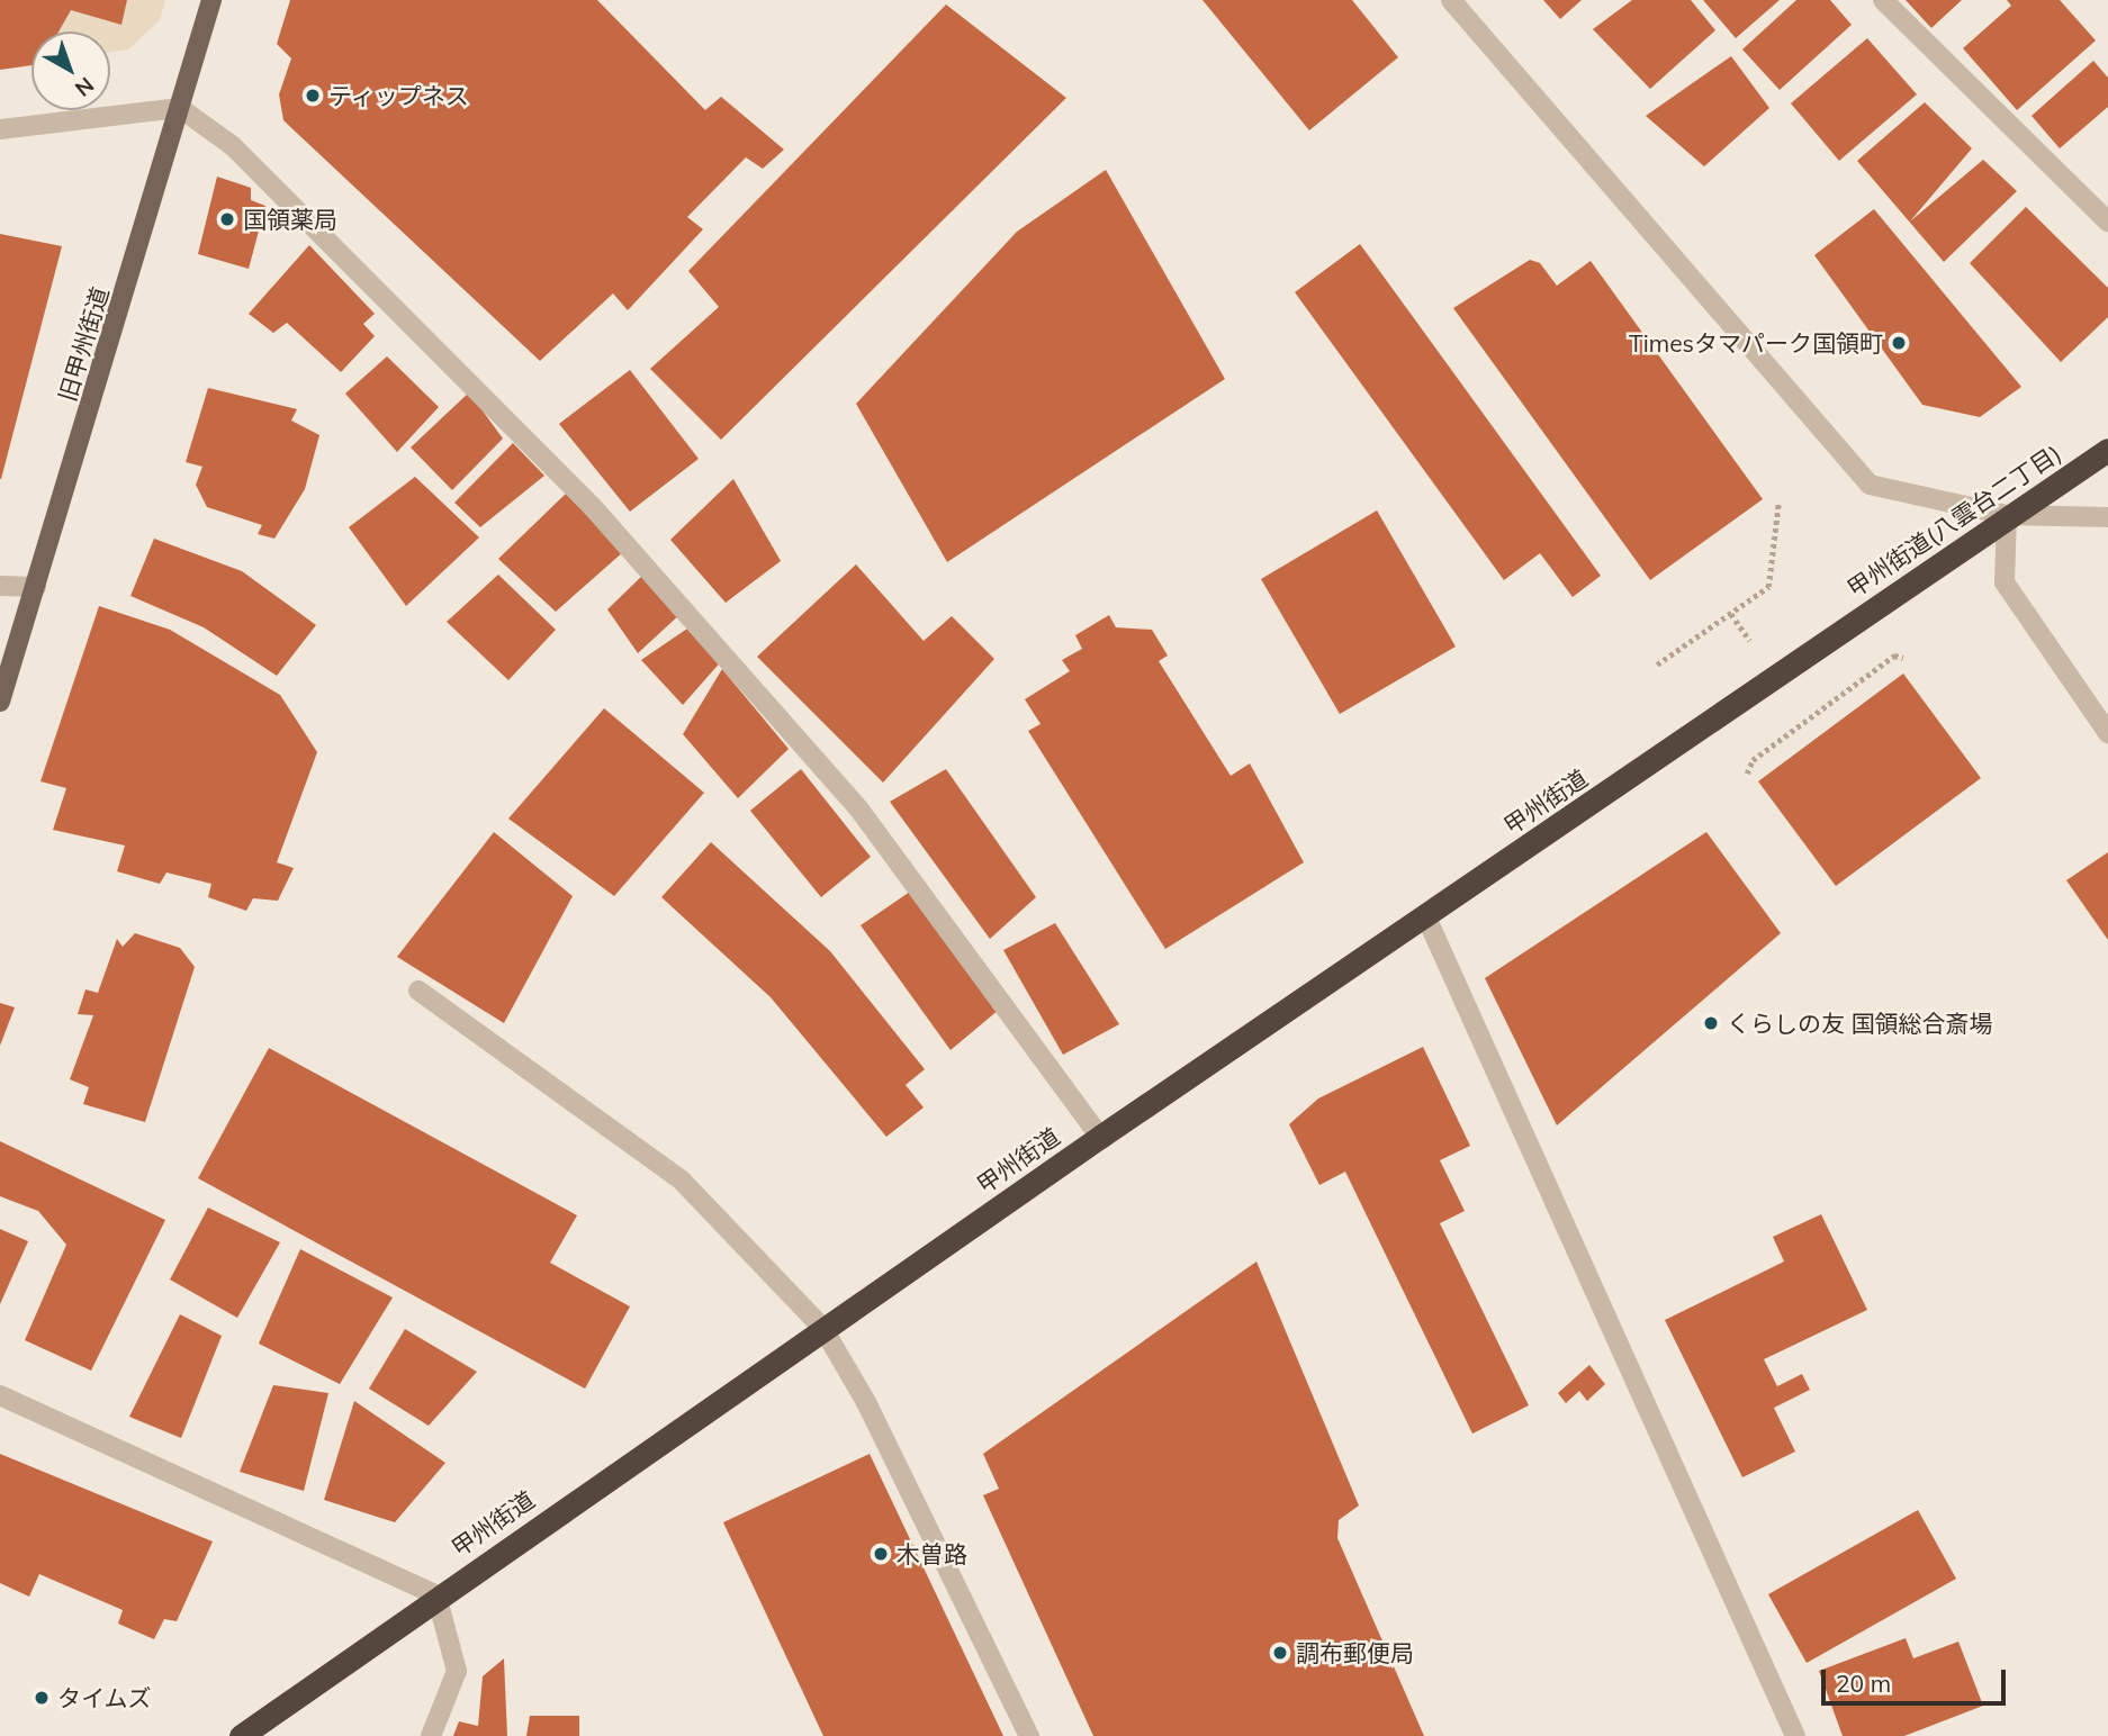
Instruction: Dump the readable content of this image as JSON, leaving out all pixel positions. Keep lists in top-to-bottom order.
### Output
{
  "streets": {
    "highway": ["甲州街道(八雲台二丁目)", "甲州街道"],
    "main road": ["旧甲州街道"]
  },
  "crossings": [
    ["甲州街道(八雲台二丁目)", "甲州街道"]
  ],
  "places": [
    "ティップネス",
    "国領薬局",
    "Timesタマパーク国領町",
    "くらしの友 国領総合斎場",
    "木曽路",
    "調布郵便局",
    "タイムズ"
  ],
  "scale_bar": "20 m",
  "north": "bottom right"
}
